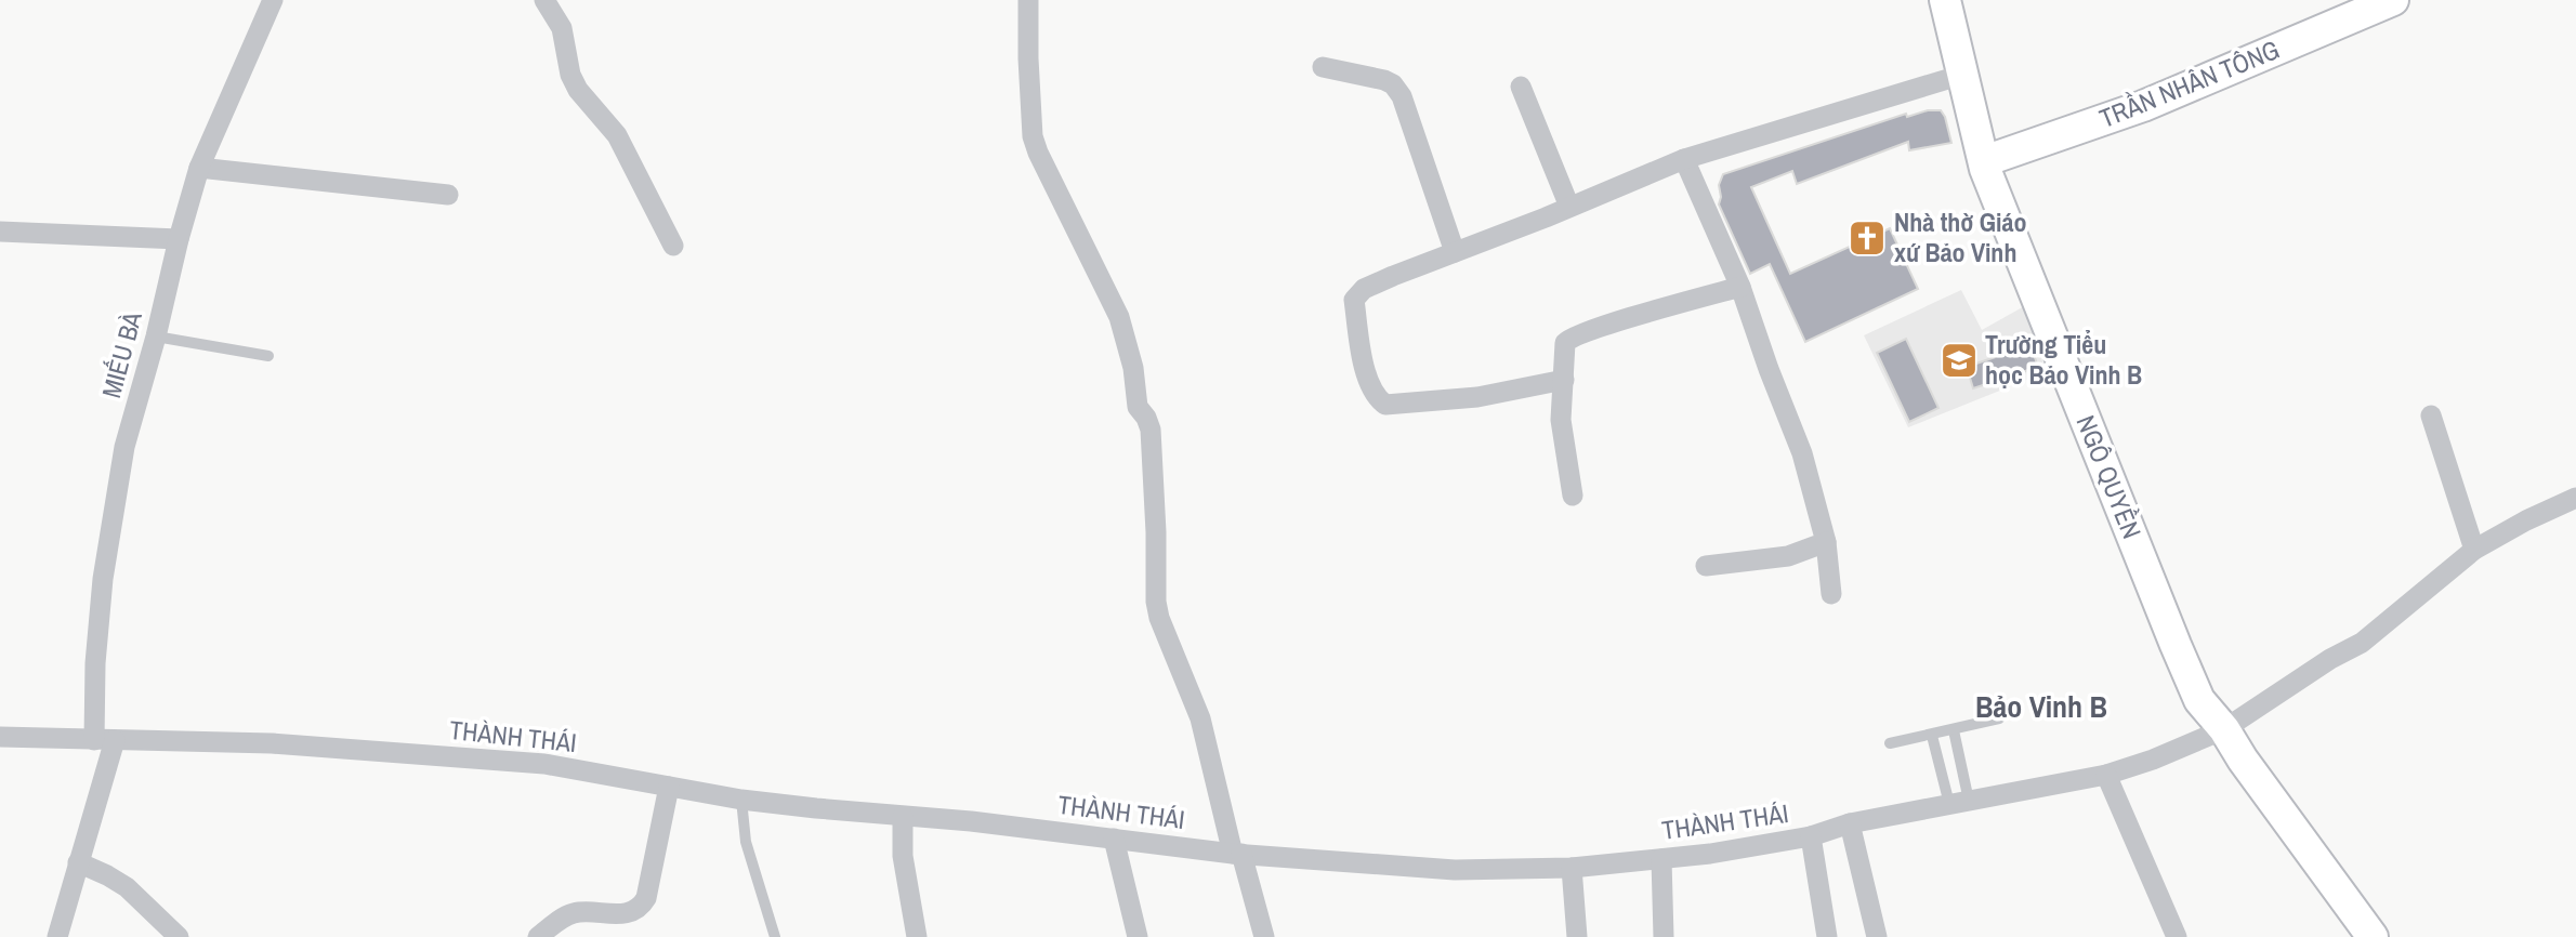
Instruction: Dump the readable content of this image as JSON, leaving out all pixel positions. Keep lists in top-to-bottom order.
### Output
{
  "streets": {
    "street": [
      "TRẦN NHÂN TÔNG",
      "MIẾU BÀ",
      "NGÔ QUYỀN",
      "THÀNH THÁI"
    ]
  },
  "crossings": [
    ["TRẦN NHÂN TÔNG", "NGÔ QUYỀN"],
    ["MIẾU BÀ", "THÀNH THÁI"],
    ["NGÔ QUYỀN", "THÀNH THÁI"]
  ],
  "districts": ["Bảo Vinh B"],
  "places": {
    "church": ["Nhà thờ Giáo xứ Bảo Vinh"],
    "school or university": ["Trường Tiểu học Bảo Vinh B"]
  }
}
